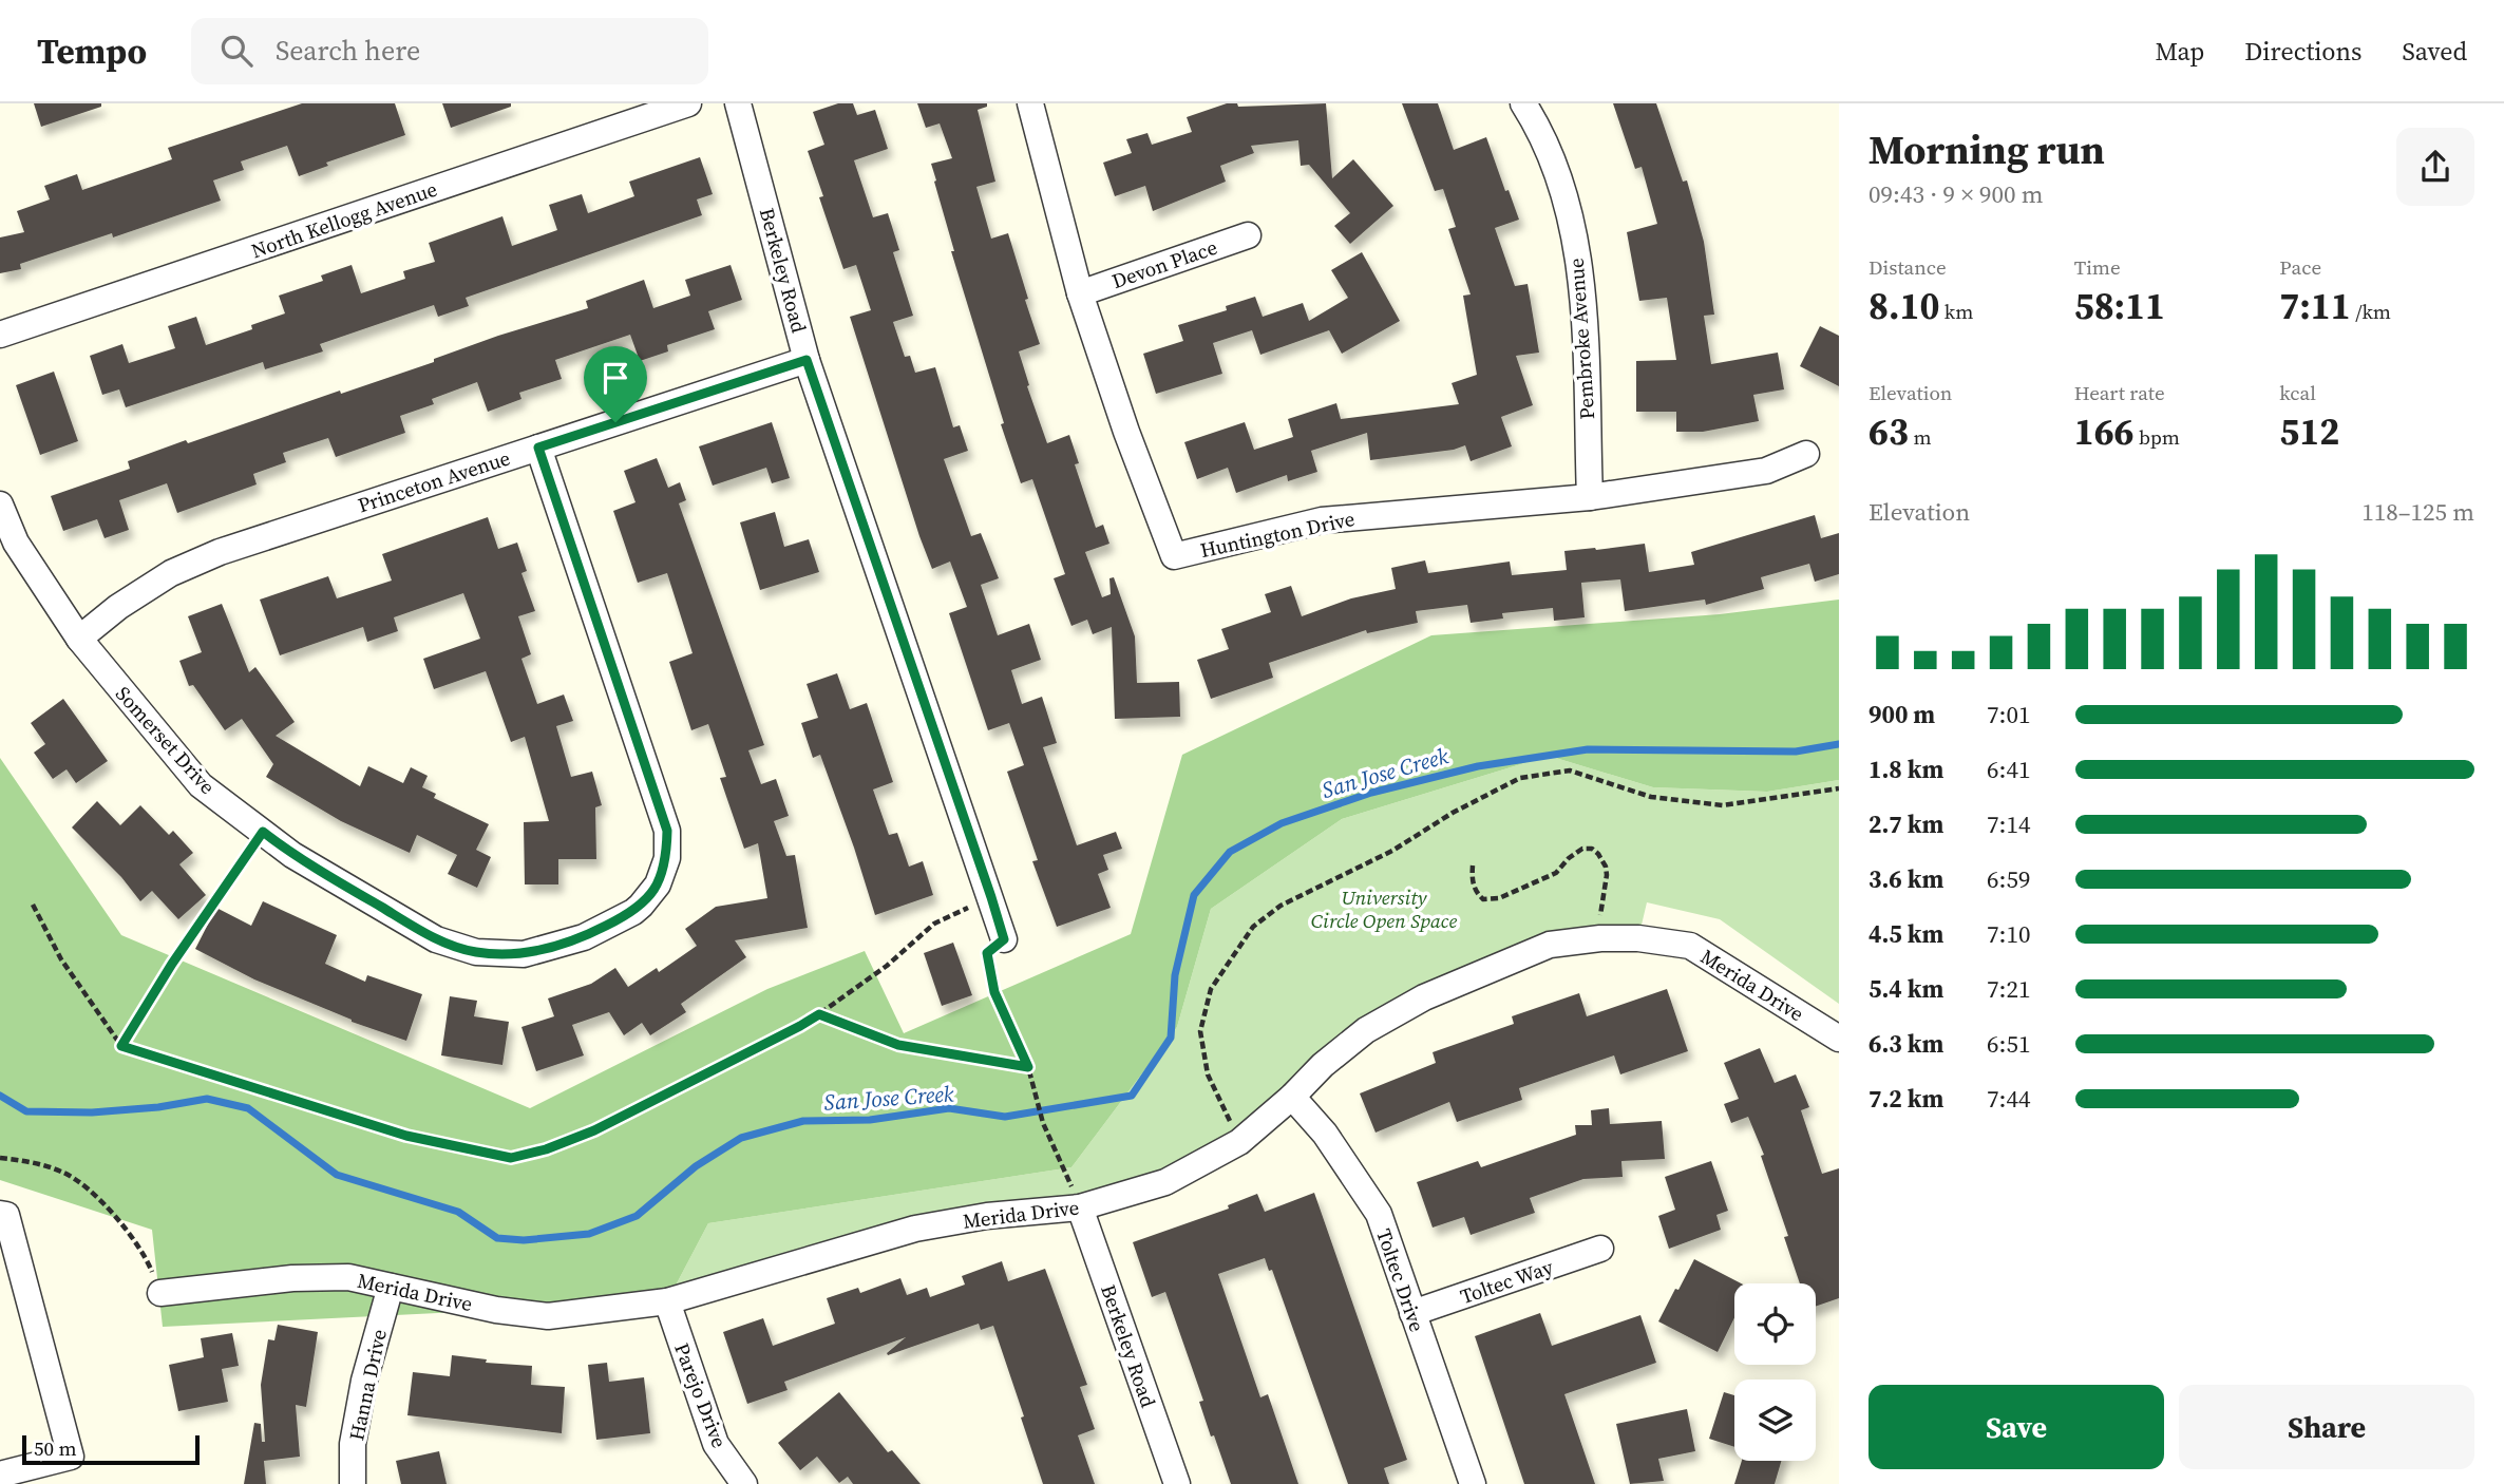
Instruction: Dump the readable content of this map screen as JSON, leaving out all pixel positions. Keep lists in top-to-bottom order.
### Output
{
  "streets": {
    "street": [
      "North Kellogg Avenue",
      "Devon Place",
      "Berkeley Road",
      "Pembroke Avenue",
      "Princeton Avenue",
      "Huntington Drive",
      "Somerset Drive",
      "Merida Drive",
      "Toltec Drive",
      "Toltec Way",
      "Hanna Drive",
      "Parejo Drive"
    ]
  },
  "crossings": [
    ["Devon Place", "Huntington Drive"],
    ["Berkeley Road", "Princeton Avenue"],
    ["Berkeley Road", "Merida Drive"],
    ["Pembroke Avenue", "Huntington Drive"],
    ["Princeton Avenue", "Somerset Drive"],
    ["Merida Drive", "Toltec Drive"],
    ["Merida Drive", "Hanna Drive"],
    ["Merida Drive", "Parejo Drive"],
    ["Toltec Drive", "Toltec Way"]
  ],
  "water": ["San Jose Creek"],
  "parks": ["University Circle Open Space"],
  "scale_bar": "50 m",
  "page": {
    "header": "Tempo",
    "search": "Search here",
    "nav": ["Map", "Directions", "Saved"],
    "heading": ["Morning run", "09:43 · 9 × 900 m"],
    "stats": [
      ["Distance", "8.10 km"],
      ["Time", "58:11"],
      ["Pace", "7:11 /km"],
      ["Elevation", "63 m"],
      ["Heart rate", "166 bpm"],
      ["kcal", "512"]
    ],
    "chart": ["Elevation", "118–125 m"],
    "list": [
      {
        "name": "900 m",
        "note": "7:01"
      },
      {
        "name": "1.8 km",
        "note": "6:41"
      },
      {
        "name": "2.7 km",
        "note": "7:14"
      },
      {
        "name": "3.6 km",
        "note": "6:59"
      },
      {
        "name": "4.5 km",
        "note": "7:10"
      },
      {
        "name": "5.4 km",
        "note": "7:21"
      },
      {
        "name": "6.3 km",
        "note": "6:51"
      },
      {
        "name": "7.2 km",
        "note": "7:44"
      }
    ],
    "buttons": ["Save", "Share"],
    "scale": "50 m"
  }
}
